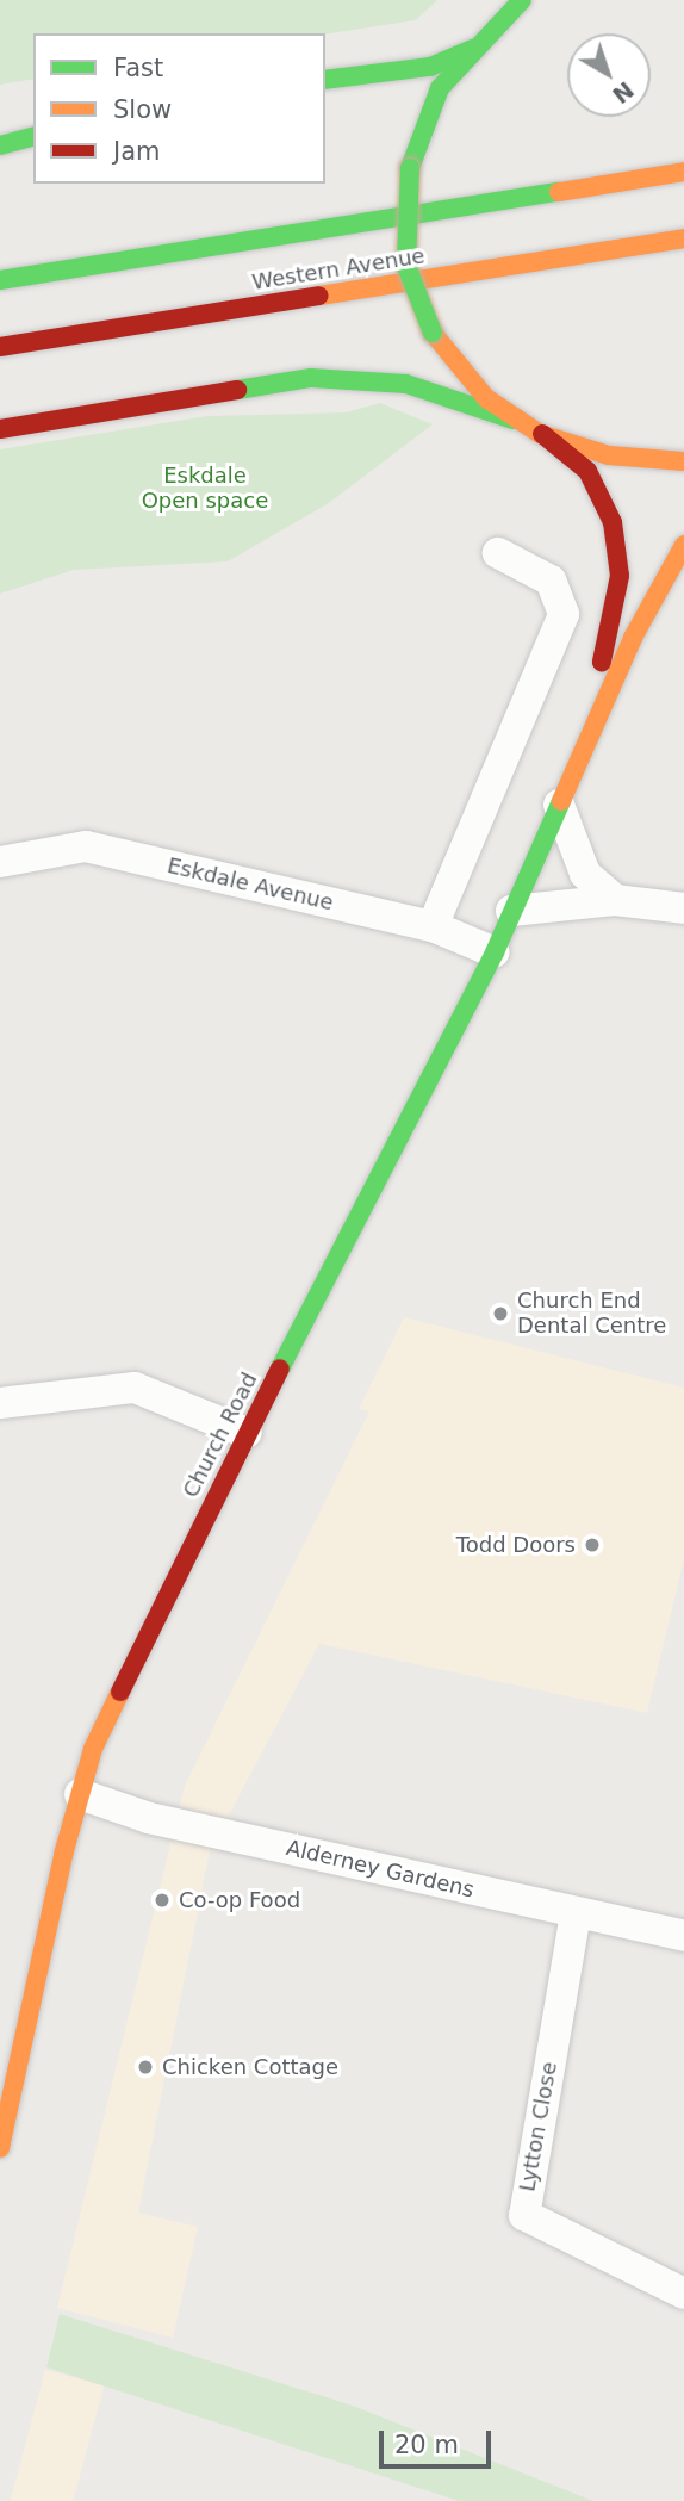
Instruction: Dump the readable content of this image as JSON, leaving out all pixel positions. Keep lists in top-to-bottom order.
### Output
{
  "streets": {
    "main road": ["Western Avenue", "Church Road"],
    "street": ["Eskdale Avenue", "Alderney Gardens", "Lytton Close"]
  },
  "crossings": [
    ["Eskdale Avenue", "Church Road"],
    ["Church Road", "Alderney Gardens"],
    ["Alderney Gardens", "Lytton Close"]
  ],
  "parks": ["Eskdale Open space"],
  "places": [
    "Church End Dental Centre",
    "Todd Doors",
    "Co-op Food",
    "Chicken Cottage"
  ],
  "legend": ["Fast", "Slow", "Jam"],
  "scale_bar": "20 m",
  "north": "bottom right"
}
